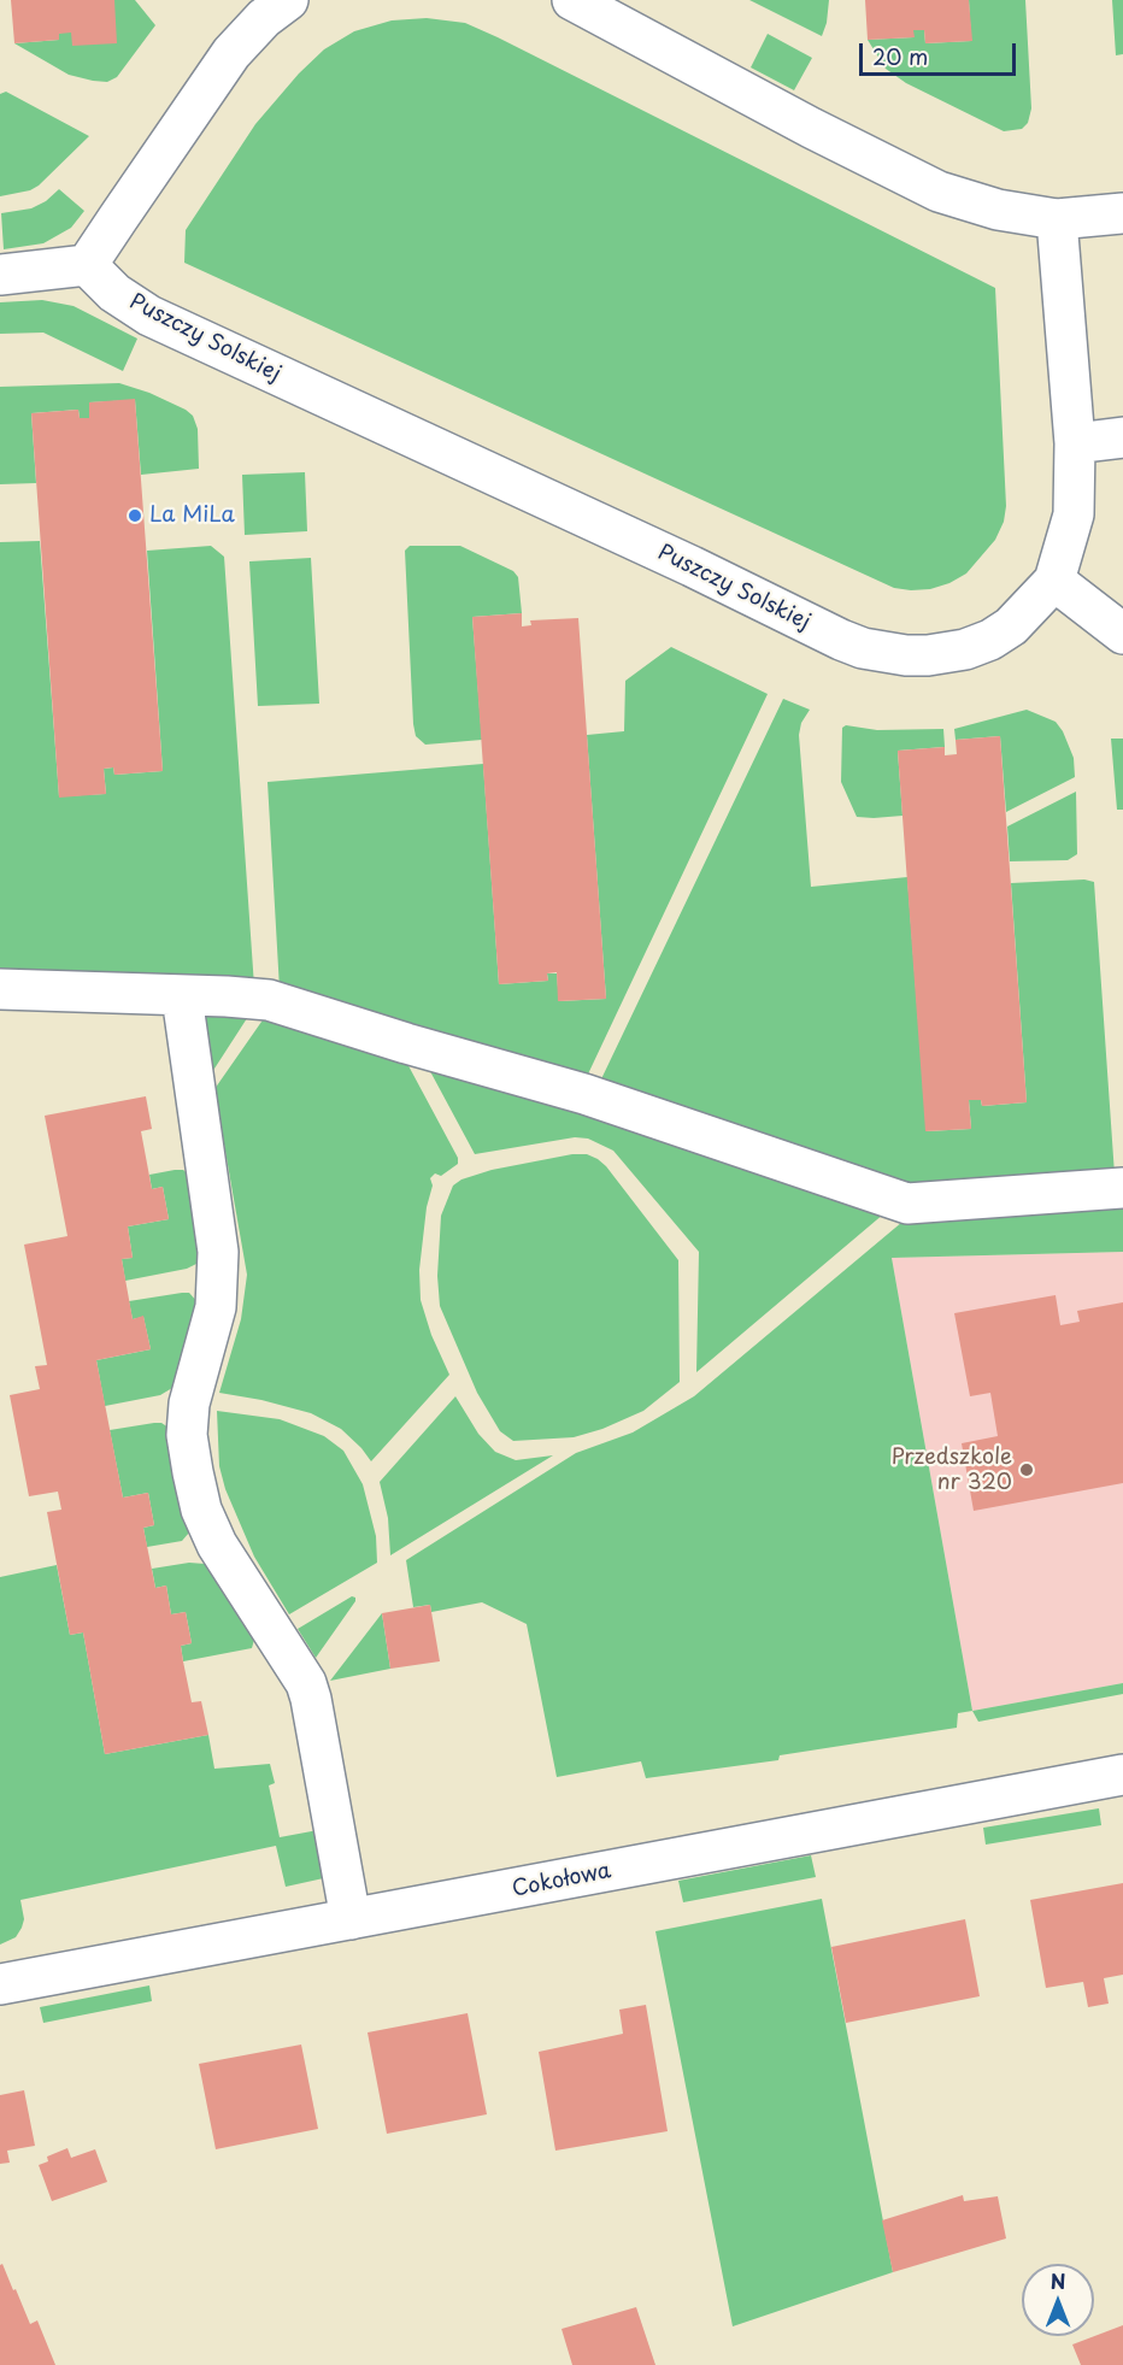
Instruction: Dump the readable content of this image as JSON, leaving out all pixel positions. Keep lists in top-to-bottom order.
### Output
{
  "streets": {
    "street": ["Puszczy Solskiej", "Cokołowa"]
  },
  "places": ["La MiLa", "Przedszkole nr 320"],
  "scale_bar": "20 m",
  "north": "top"
}
